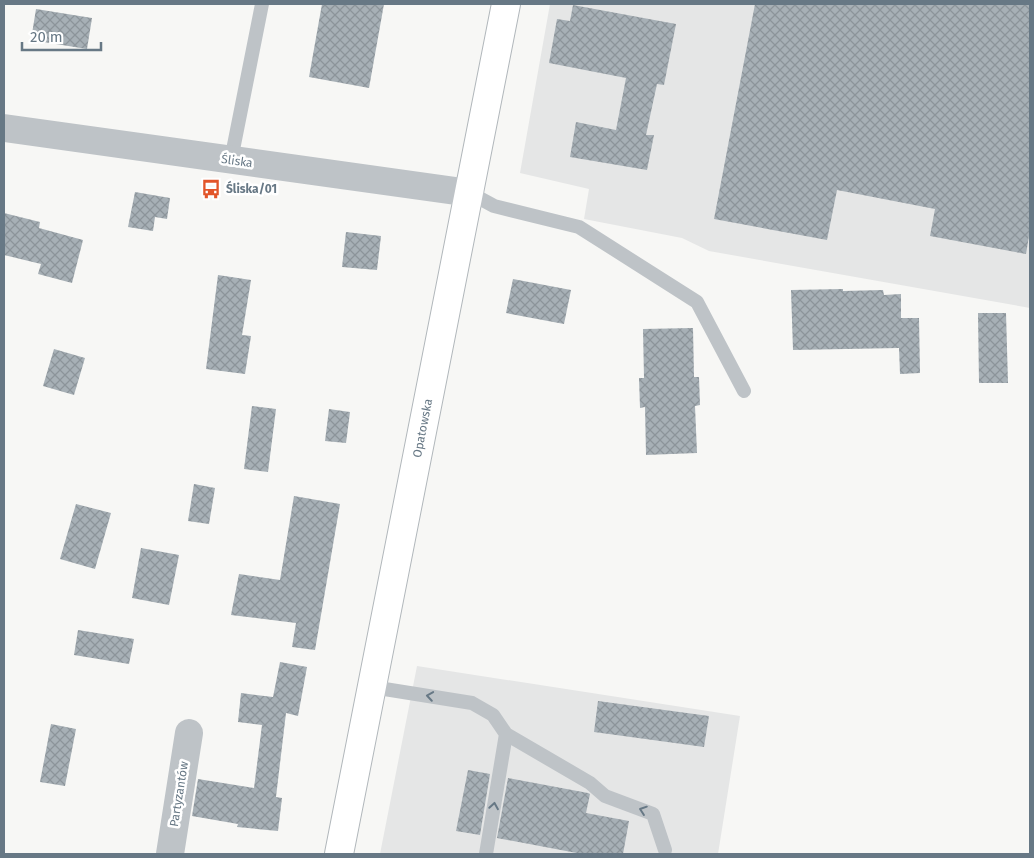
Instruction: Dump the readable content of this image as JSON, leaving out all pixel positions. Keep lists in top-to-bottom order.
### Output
{
  "streets": {
    "street": ["Śliska", "Opatowska", "Partyzantów"]
  },
  "crossings": [
    ["Śliska", "Opatowska"]
  ],
  "places": {
    "bus stop": ["Śliska/01"]
  },
  "scale_bar": "20 m"
}
